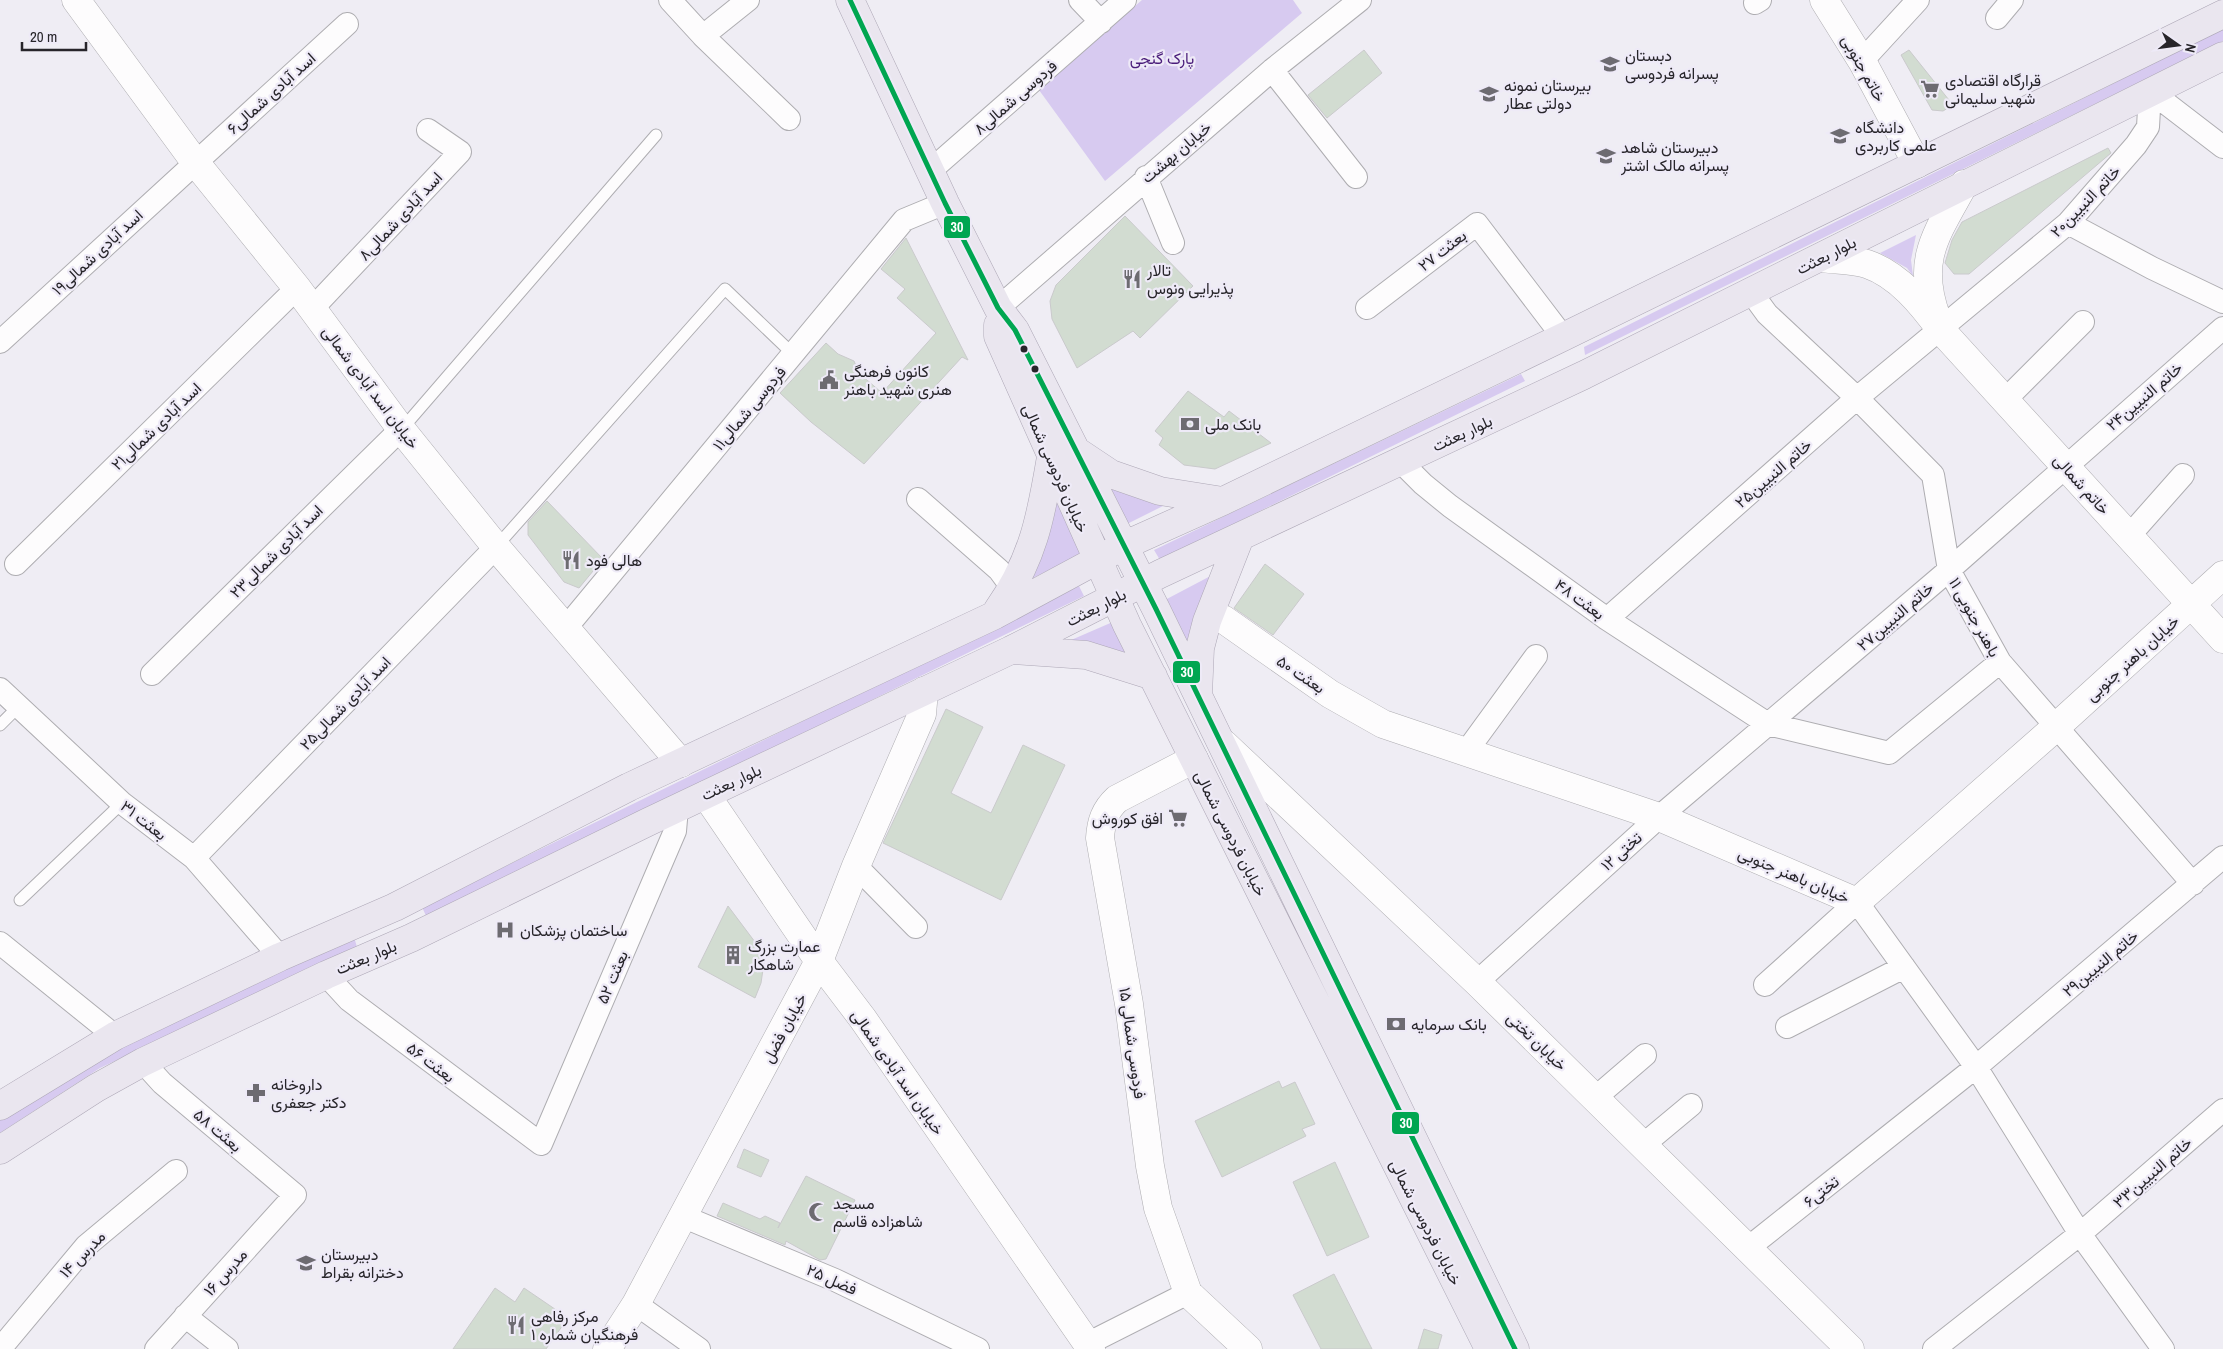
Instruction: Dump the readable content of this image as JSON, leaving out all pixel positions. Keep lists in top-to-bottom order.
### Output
{
  "streets": {
    "main road": ["بلوار بعثت", "خیابان فردوسی شمالی"],
    "street": [
      "خاتم جنوبی",
      "اسد آبادی شمالی۶",
      "فردوسی شمالی۸",
      "خیابان بهشت",
      "خاتم النبیین۲۰",
      "اسد آبادی شمالی۸",
      "بعثت ۲۷",
      "اسد آبادی شمالی۱۹",
      "خیابان اسد آبادی شمالی",
      "خاتم النبیین۲۴",
      "فردوسی شمالی۱۱",
      "اسد آبادی شمالی۲۱",
      "خاتم النبیین۲۵",
      "خاتم شمالی",
      "اسد آبادی شمالی۲۳",
      "بعثت ۴۸",
      "خاتم النبیین۲۷",
      "باهنر جنوبی ۱۱",
      "خیابان باهنر جنوبی",
      "بعثت ۵۰",
      "اسد آبادی شمالی۲۵",
      "بعثت ۳۱",
      "تختی ۱۲",
      "خاتم النبیین۲۹",
      "بعثت ۵۲",
      "خیابان فضل",
      "خیابان تختی",
      "فردوسی شمالی ۱۵",
      "بعثت ۵۶",
      "بعثت ۵۸",
      "خاتم النبیین۳۳",
      "تختی۶",
      "مدرس ۱۴",
      "مدرس ۱۶",
      "فضل ۲۵"
    ]
  },
  "crossings": [
    ["خاتم جنوبی", "بلوار بعثت"],
    ["اسد آبادی شمالی۶", "اسد آبادی شمالی۱۹"],
    ["اسد آبادی شمالی۶", "خیابان اسد آبادی شمالی"],
    ["فردوسی شمالی۸", "خیابان فردوسی شمالی"],
    ["خیابان بهشت", "خیابان فردوسی شمالی"],
    ["خاتم النبیین۲۰", "بلوار بعثت"],
    ["خاتم النبیین۲۰", "خاتم النبیین۲۵"],
    ["خاتم النبیین۲۰", "خاتم شمالی"],
    ["اسد آبادی شمالی۸", "خیابان اسد آبادی شمالی"],
    ["اسد آبادی شمالی۸", "اسد آبادی شمالی۲۱"],
    ["بعثت ۲۷", "بلوار بعثت"],
    ["اسد آبادی شمالی۱۹", "خیابان اسد آبادی شمالی"],
    ["بلوار بعثت", "خیابان اسد آبادی شمالی"],
    ["بلوار بعثت", "خیابان فردوسی شمالی"],
    ["بلوار بعثت", "خاتم شمالی"],
    ["بلوار بعثت", "بعثت ۴۸"],
    ["بلوار بعثت", "باهنر جنوبی ۱۱"],
    ["بلوار بعثت", "بعثت ۳۱"],
    ["بلوار بعثت", "بعثت ۵۲"],
    ["بلوار بعثت", "خیابان فضل"],
    ["بلوار بعثت", "بعثت ۵۶"],
    ["بلوار بعثت", "بعثت ۵۸"],
    ["خیابان اسد آبادی شمالی", "فردوسی شمالی۱۱"],
    ["خیابان اسد آبادی شمالی", "اسد آبادی شمالی۲۱"],
    ["خیابان اسد آبادی شمالی", "اسد آبادی شمالی۲۳"],
    ["خیابان اسد آبادی شمالی", "اسد آبادی شمالی۲۵"],
    ["خیابان اسد آبادی شمالی", "خیابان فضل"],
    ["خاتم النبیین۲۴", "خاتم شمالی"],
    ["خاتم النبیین۲۴", "خاتم النبیین۲۷"],
    ["فردوسی شمالی۱۱", "خیابان فردوسی شمالی"],
    ["خیابان فردوسی شمالی", "خیابان تختی"],
    ["خیابان فردوسی شمالی", "فردوسی شمالی ۱۵"],
    ["خاتم النبیین۲۵", "خاتم شمالی"],
    ["خاتم النبیین۲۵", "بعثت ۴۸"],
    ["خاتم النبیین۲۵", "باهنر جنوبی ۱۱"],
    ["خاتم شمالی", "خاتم النبیین۲۷"],
    ["خاتم شمالی", "خیابان باهنر جنوبی"],
    ["بعثت ۴۸", "خاتم النبیین۲۷"],
    ["بعثت ۴۸", "باهنر جنوبی ۱۱"],
    ["بعثت ۴۸", "تختی ۱۲"],
    ["خاتم النبیین۲۷", "باهنر جنوبی ۱۱"],
    ["خاتم النبیین۲۷", "تختی ۱۲"],
    ["باهنر جنوبی ۱۱", "خیابان باهنر جنوبی"],
    ["باهنر جنوبی ۱۱", "خاتم النبیین۲۹"],
    ["خیابان باهنر جنوبی", "بعثت ۵۰"],
    ["خیابان باهنر جنوبی", "تختی ۱۲"],
    ["اسد آبادی شمالی۲۵", "بعثت ۳۱"],
    ["تختی ۱۲", "خیابان تختی"],
    ["خاتم النبیین۲۹", "تختی۶"],
    ["بعثت ۵۲", "بعثت ۵۶"],
    ["خیابان فضل", "فضل ۲۵"],
    ["خیابان تختی", "تختی۶"],
    ["بعثت ۵۸", "مدرس ۱۶"]
  ],
  "parks": ["پارک گنجی"],
  "places": {
    "school or university": [
      "دبستان پسرانه فردوسی",
      "بیرستان نمونه دولتی عطار",
      "دانشگاه علمی کاربردی",
      "دبیرستان شاهد پسرانه مالک اشتر",
      "دبیرستان دخترانه بقراط"
    ],
    "supermarket": ["قرارگاه اقتصادی شهید سلیمانی", "افق کوروش"],
    "restaurant": ["تالار پذیرایی ونوس", "هالی فود", "مرکز رفاهی فرهنگیان شماره ۱"],
    "public building": ["کانون فرهنگی هنری شهید باهنر"],
    "bank": ["بانک ملی", "بانک سرمایه"],
    "hospital": ["ساختمان پزشکان"],
    "building": ["عمارت بزرگ شاهکار"],
    "pharmacy": ["داروخانه دکتر جعفری"],
    "mosque": ["مسجد شاهزاده قاسم"]
  },
  "lines": ["transit line 30"],
  "scale_bar": "20 m",
  "north": "right"
}
